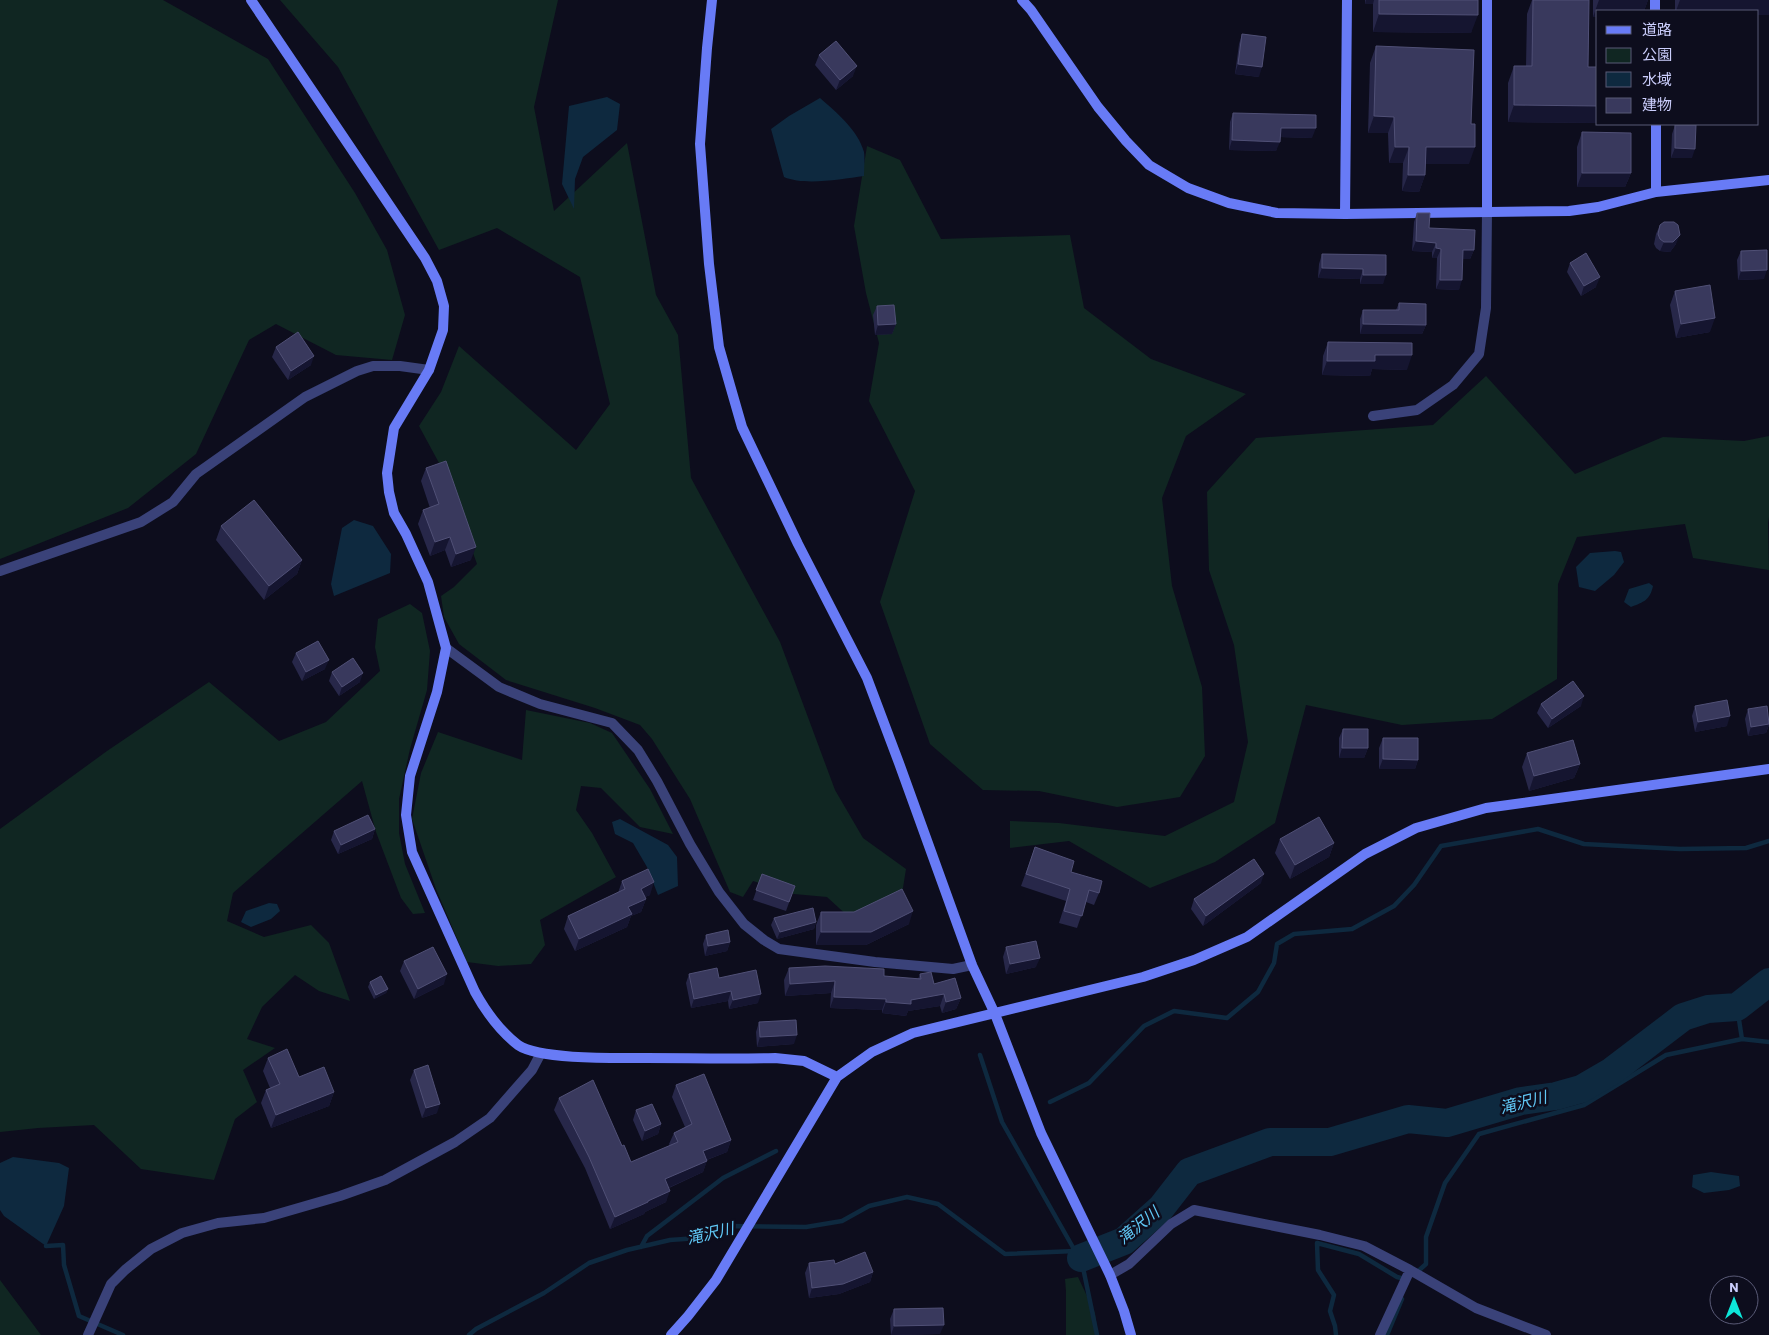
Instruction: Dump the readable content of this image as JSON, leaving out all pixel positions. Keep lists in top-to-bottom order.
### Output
{
  "water": ["滝沢川"],
  "legend": [
    "道路",
    "公園",
    "水域",
    "建物"
  ],
  "north": "top"
}
